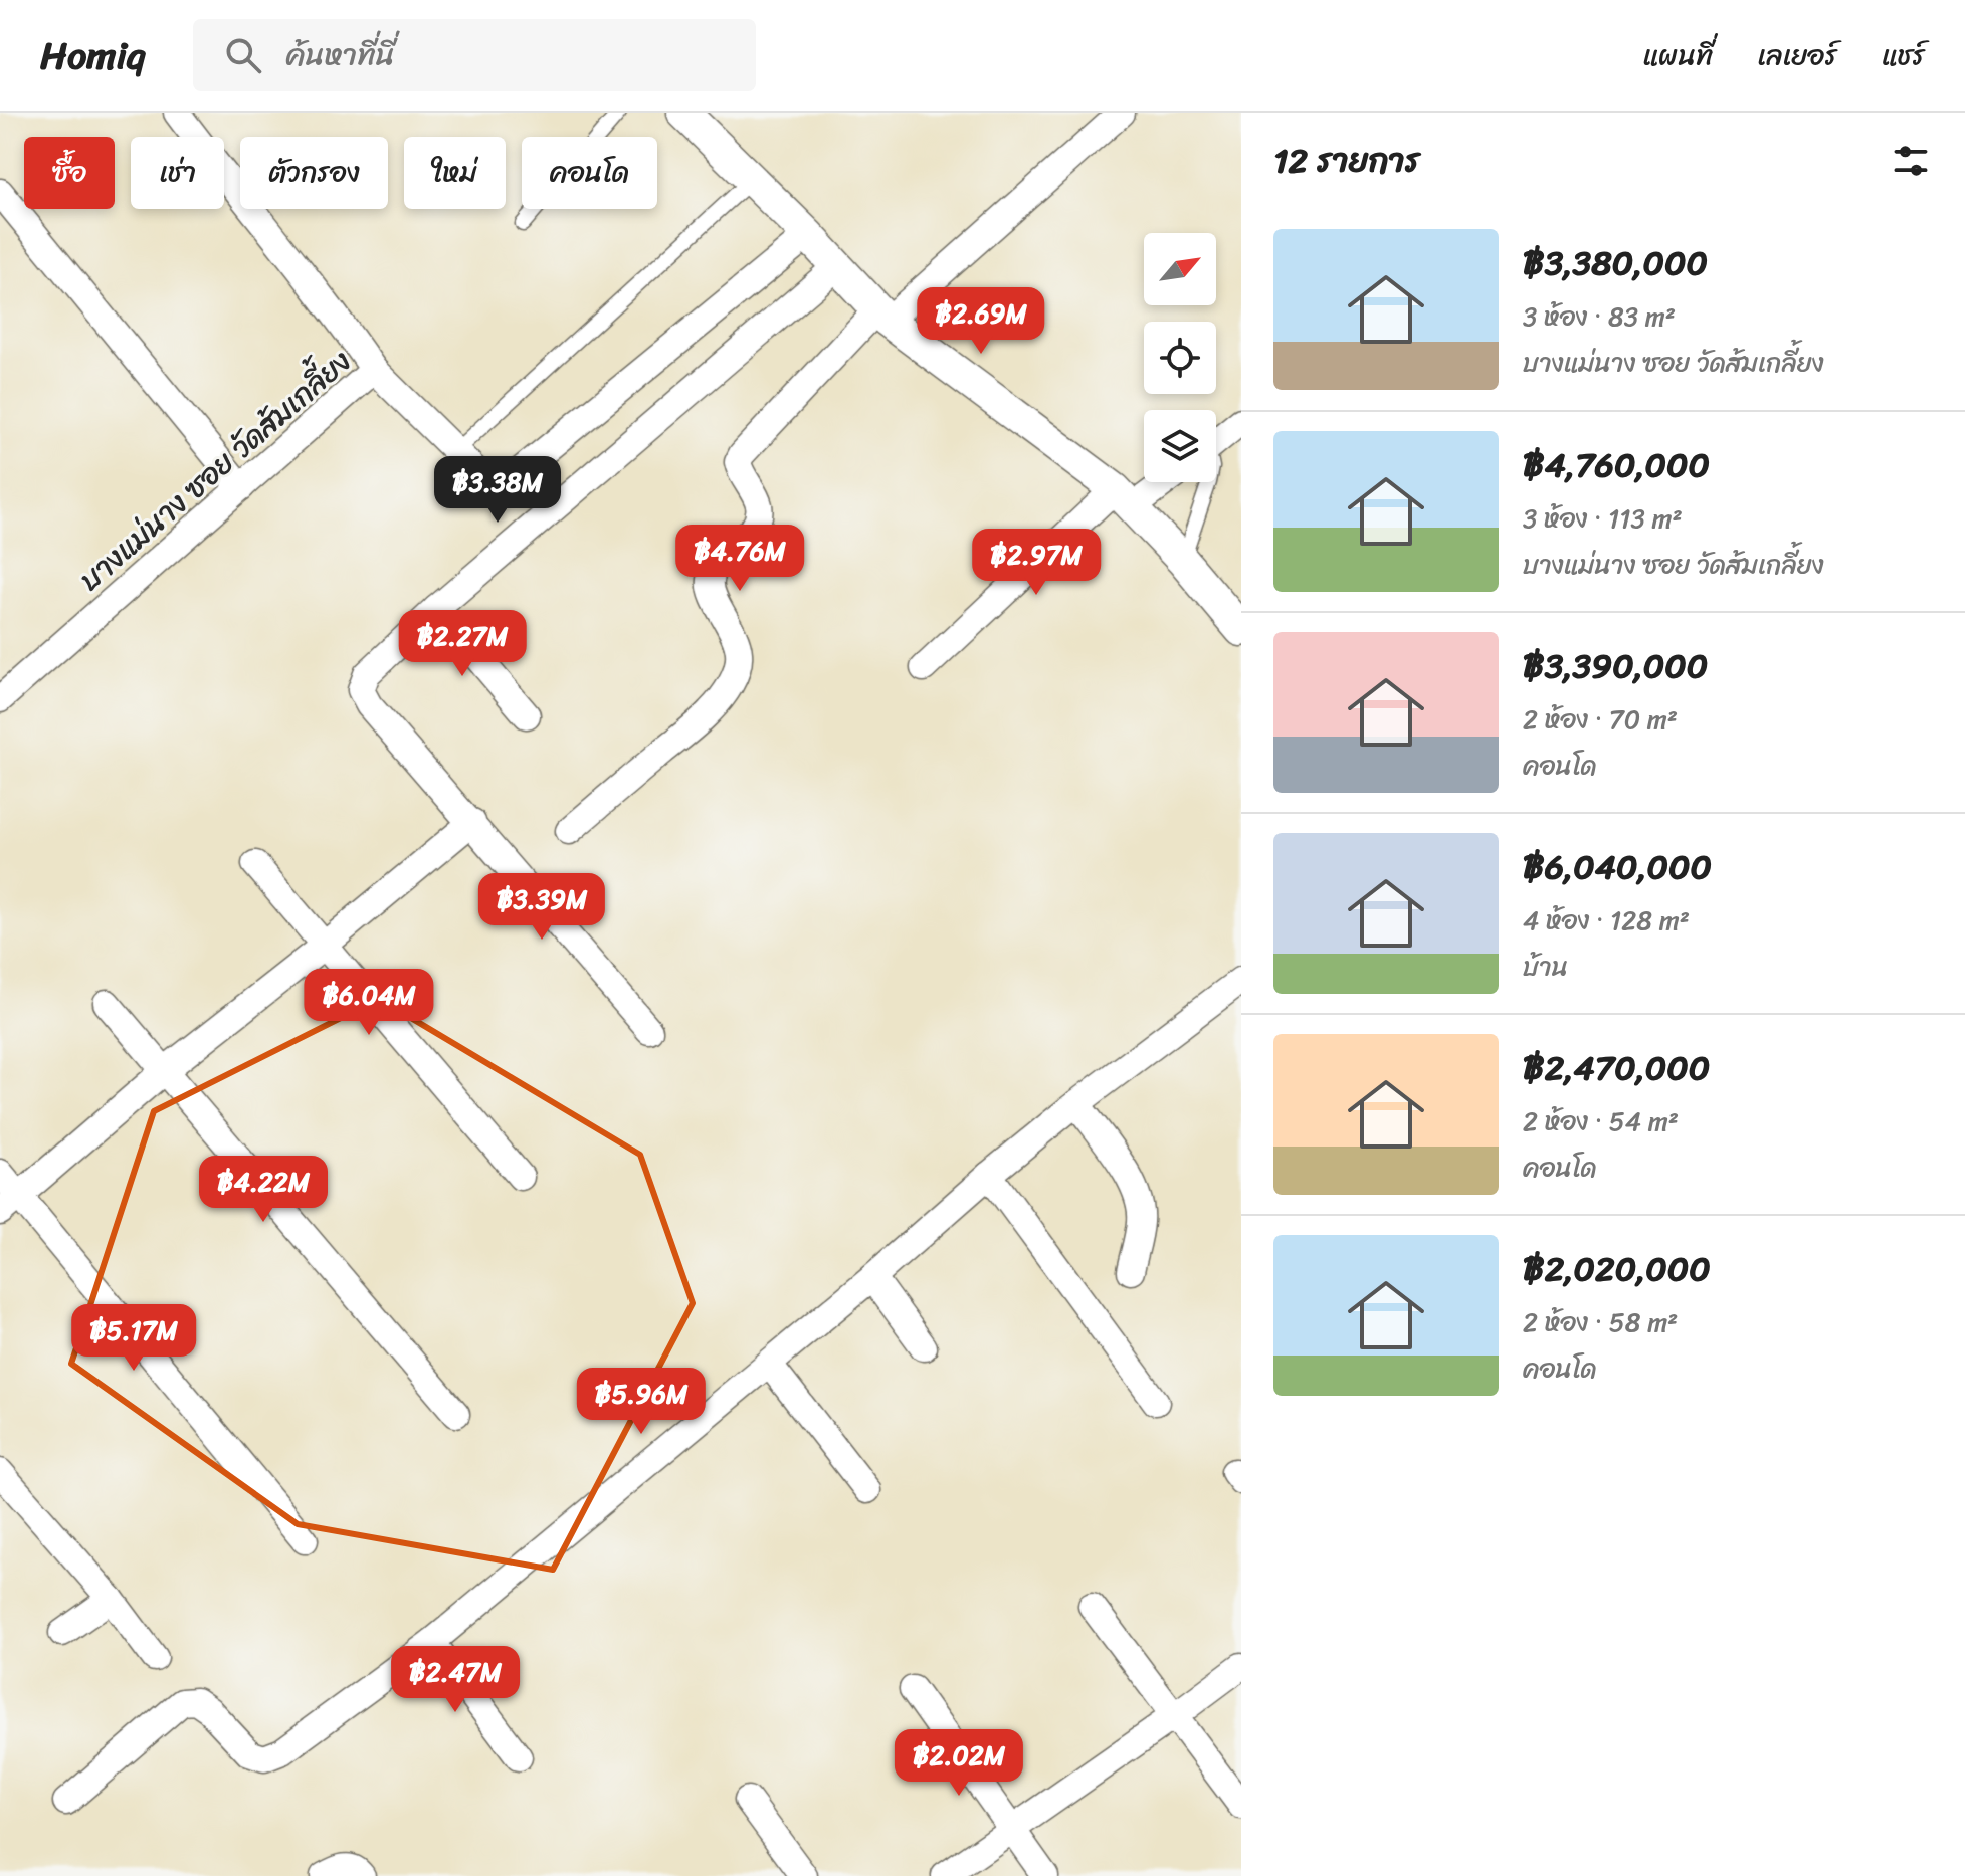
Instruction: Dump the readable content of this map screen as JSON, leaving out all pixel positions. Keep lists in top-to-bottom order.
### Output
{
  "streets": {
    "street": ["บางแม่นาง ซอย วัดส้มเกลี้ยง"]
  },
  "north": "top right",
  "page": {
    "header": "Homiq",
    "search": "ค้นหาที่นี่",
    "nav": ["แผนที่", "เลเยอร์", "แชร์"],
    "heading": "12 รายการ",
    "chip": [
      "ซื้อ",
      "เช่า",
      "ตัวกรอง",
      "ใหม่",
      "คอนโด"
    ],
    "list": [
      {
        "name": "฿3,380,000",
        "note": "3 ห้อง · 83 m² · บางแม่นาง ซอย วัดส้มเกลี้ยง"
      },
      {
        "name": "฿4,760,000",
        "note": "3 ห้อง · 113 m² · บางแม่นาง ซอย วัดส้มเกลี้ยง"
      },
      {
        "name": "฿3,390,000",
        "note": "2 ห้อง · 70 m² · คอนโด"
      },
      {
        "name": "฿6,040,000",
        "note": "4 ห้อง · 128 m² · บ้าน"
      },
      {
        "name": "฿2,470,000",
        "note": "2 ห้อง · 54 m² · คอนโด"
      },
      {
        "name": "฿2,020,000",
        "note": "2 ห้อง · 58 m² · คอนโด"
      }
    ],
    "price": [
      "฿2.69M",
      "฿3.38M",
      "฿4.76M",
      "฿2.97M",
      "฿2.27M",
      "฿3.39M",
      "฿6.04M",
      "฿4.22M",
      "฿5.17M",
      "฿5.96M",
      "฿2.47M",
      "฿2.02M"
    ]
  }
}
